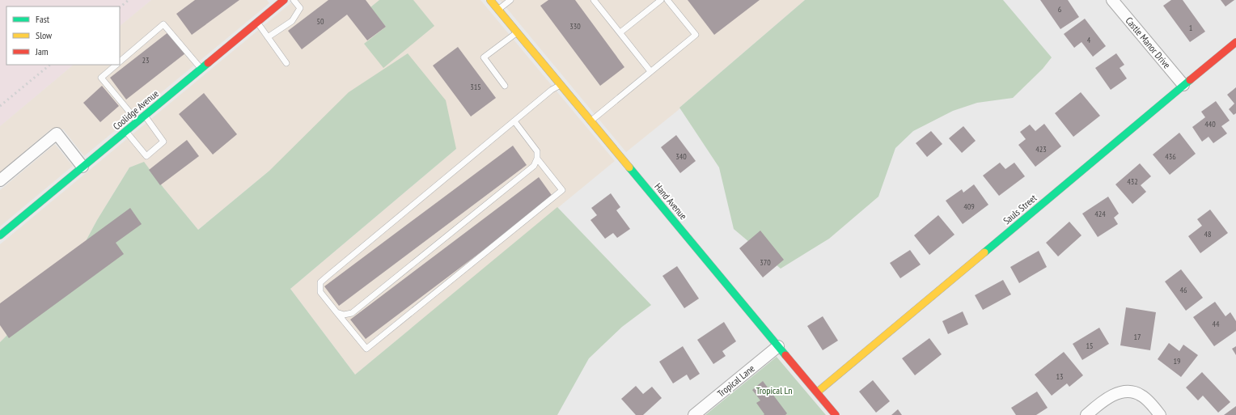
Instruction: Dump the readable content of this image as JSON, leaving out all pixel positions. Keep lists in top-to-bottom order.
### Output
{
  "streets": {
    "street": [
      "Castle Manor Drive",
      "Coolidge Avenue",
      "Hand Avenue",
      "Sauls Street",
      "Tropical Lane"
    ]
  },
  "crossings": [
    ["Castle Manor Drive", "Sauls Street"],
    ["Hand Avenue", "Sauls Street"],
    ["Hand Avenue", "Tropical Lane"]
  ],
  "parks": ["Tropical Ln"],
  "house_numbers": [
    "6",
    "50",
    "330",
    "1",
    "4",
    "23",
    "315",
    "440",
    "423",
    "340",
    "436",
    "432",
    "409",
    "424",
    "48",
    "370",
    "46",
    "44",
    "17",
    "15",
    "19",
    "13"
  ],
  "legend": ["Fast", "Slow", "Jam"]
}
